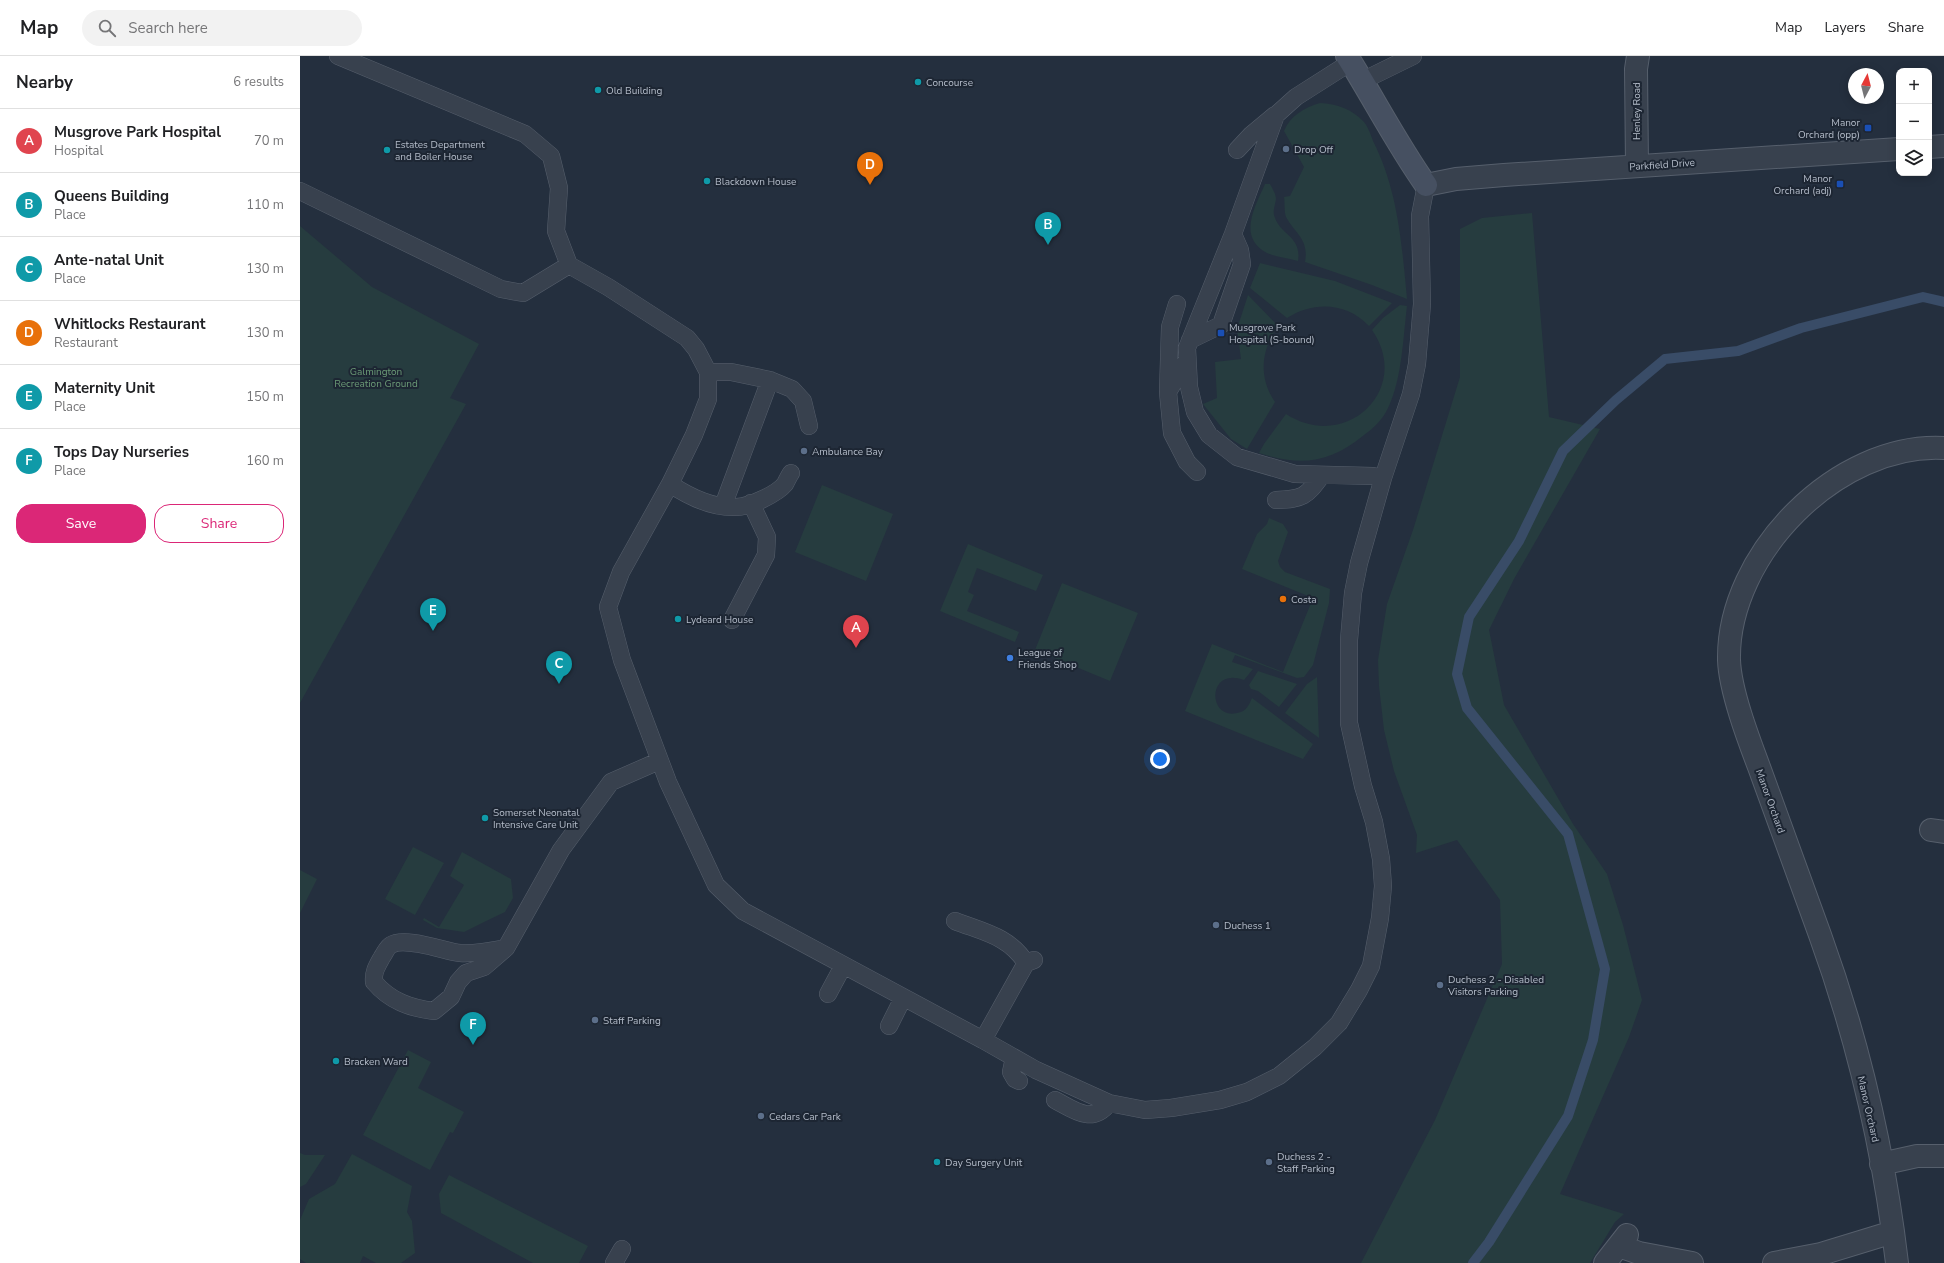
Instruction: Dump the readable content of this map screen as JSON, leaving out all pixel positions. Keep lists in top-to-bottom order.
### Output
{
  "streets": {
    "street": ["Henley Road", "Parkfield Drive", "Manor Orchard"]
  },
  "crossings": [
    ["Henley Road", "Parkfield Drive"]
  ],
  "parks": ["Galmington Recreation Ground"],
  "places": {
    "other": [
      "Concourse",
      "Old Building",
      "Drop Off",
      "Estates Department and Boiler House",
      "Blackdown House",
      "Ambulance Bay",
      "Costa",
      "Lydeard House",
      "League of Friends Shop",
      "Somerset Neonatal Intensive Care Unit",
      "Duchess 1",
      "Duchess 2 - Disabled Visitors Parking",
      "Staff Parking",
      "Bracken Ward",
      "Cedars Car Park",
      "Day Surgery Unit",
      "Duchess 2 - Staff Parking"
    ],
    "transit": ["Manor Orchard (opp)", "Manor Orchard (adj)", "Musgrove Park Hospital (S-bound)"]
  },
  "north": "top",
  "page": {
    "header": "Map",
    "search": "Search here",
    "nav": ["Map", "Layers", "Share"],
    "heading": ["Nearby", "6 results"],
    "map_buttons": ["+", "−"],
    "list": [
      {
        "mark": "A",
        "name": "Musgrove Park Hospital",
        "note": "Hospital",
        "value": "70 m"
      },
      {
        "mark": "B",
        "name": "Queens Building",
        "note": "Place",
        "value": "110 m"
      },
      {
        "mark": "C",
        "name": "Ante-natal Unit",
        "note": "Place",
        "value": "130 m"
      },
      {
        "mark": "D",
        "name": "Whitlocks Restaurant",
        "note": "Restaurant",
        "value": "130 m"
      },
      {
        "mark": "E",
        "name": "Maternity Unit",
        "note": "Place",
        "value": "150 m"
      },
      {
        "mark": "F",
        "name": "Tops Day Nurseries",
        "note": "Place",
        "value": "160 m"
      }
    ],
    "pins": [
      "D",
      "B",
      "E",
      "A",
      "C",
      "F"
    ],
    "buttons": ["Save", "Share"]
  }
}
